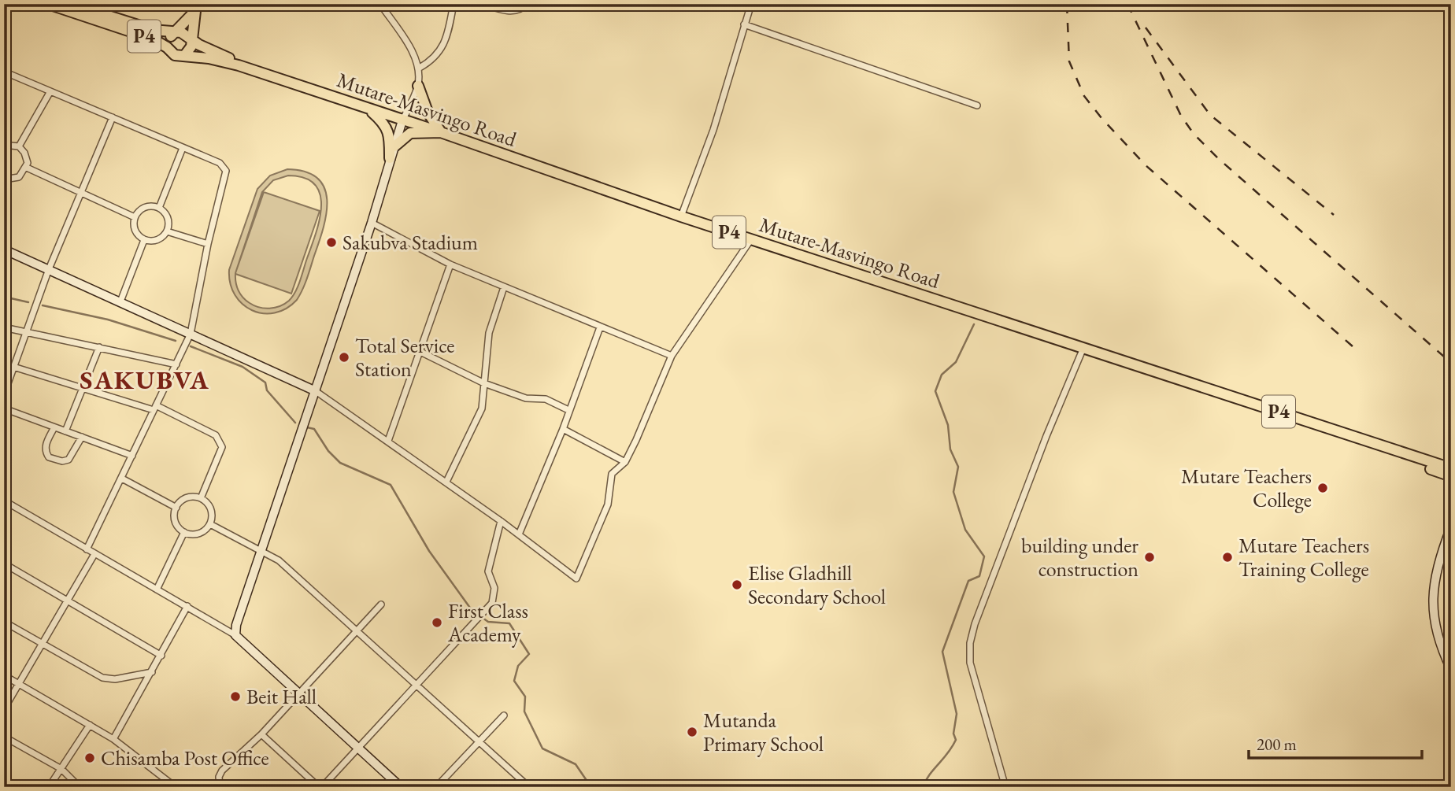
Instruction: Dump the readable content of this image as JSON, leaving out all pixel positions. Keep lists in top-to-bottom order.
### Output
{
  "streets": {
    "highway": ["P4", "Mutare-Masvingo Road"]
  },
  "districts": ["SAKUBVA"],
  "places": [
    "Sakubva Stadium",
    "Total Service Station",
    "Mutare Teachers College",
    "building under construction",
    "Mutare Teachers Training College",
    "Elise Gladhill Secondary School",
    "First Class Academy",
    "Beit Hall",
    "Mutanda Primary School",
    "Chisamba Post Office"
  ],
  "scale_bar": "200 m"
}
